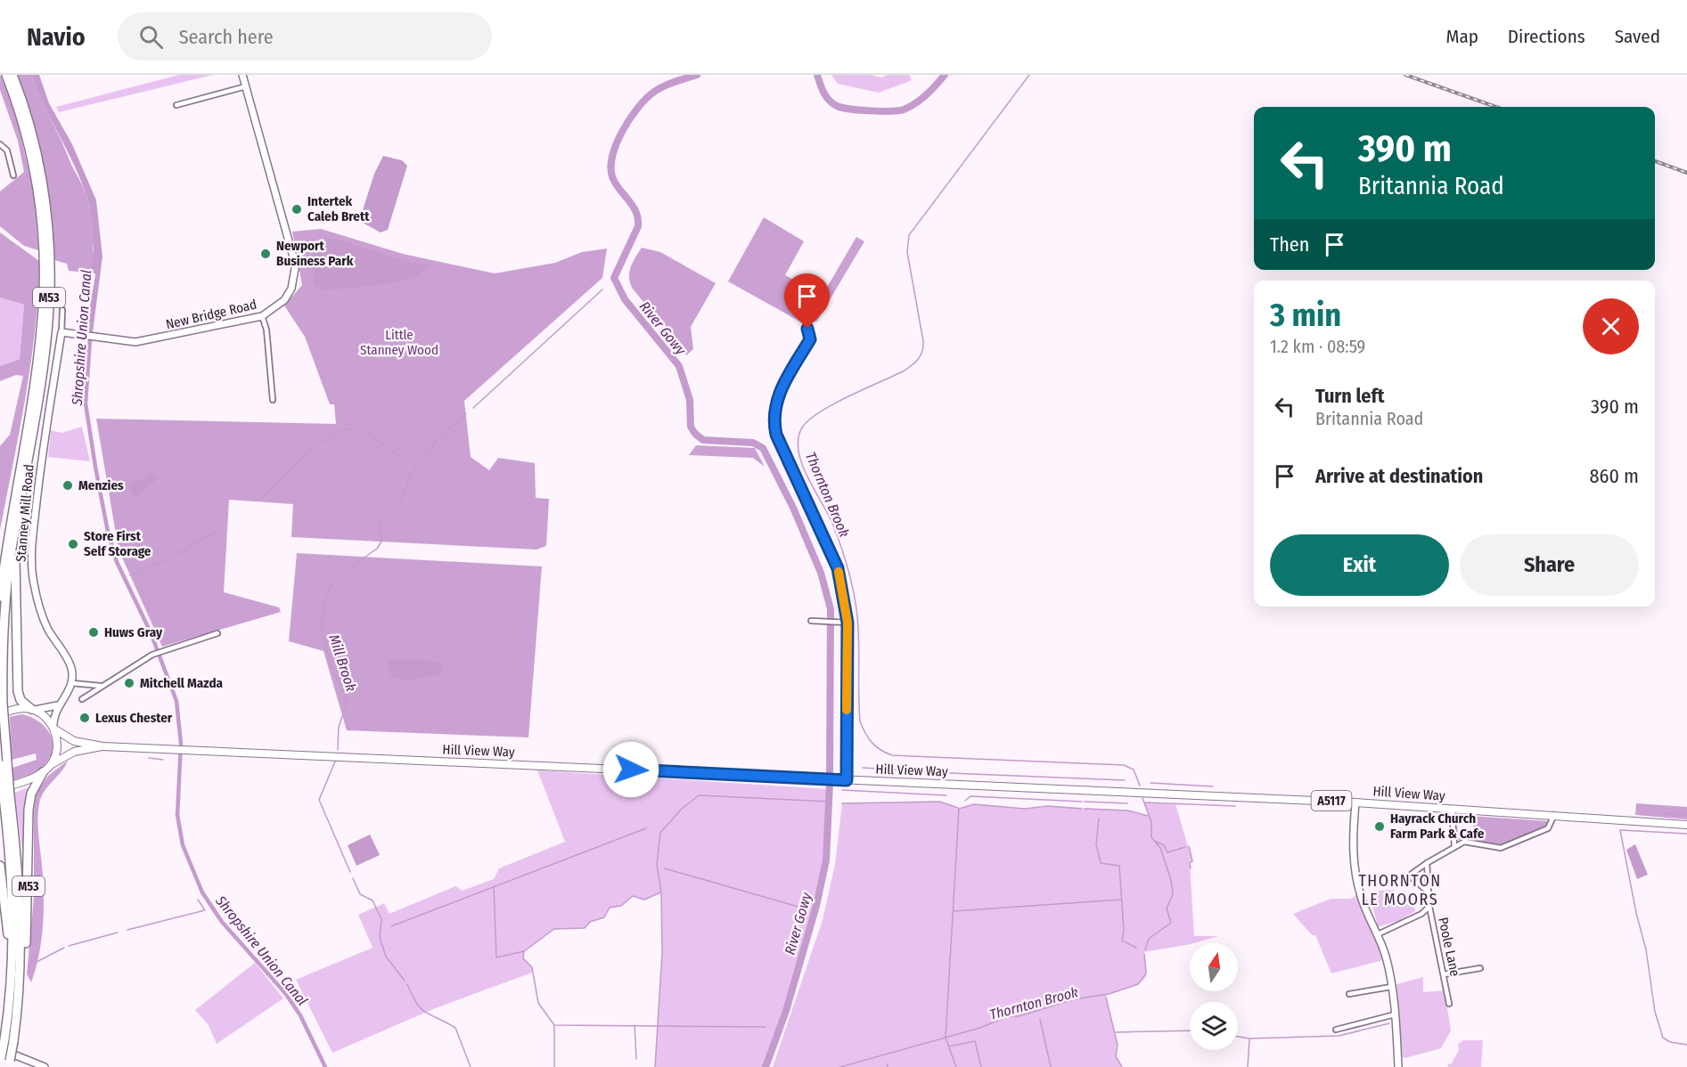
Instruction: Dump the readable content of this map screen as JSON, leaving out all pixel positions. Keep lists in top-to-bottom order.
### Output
{
  "streets": {
    "highway": ["M53"],
    "main road": ["Hill View Way", "A5117"],
    "street": ["New Bridge Road", "Stanney Mill Road", "Poole Lane"]
  },
  "crossings": [
    ["M53", "Hill View Way"],
    ["New Bridge Road", "Stanney Mill Road"]
  ],
  "districts": ["THORNTON LE MOORS"],
  "water": [
    "River Gowy",
    "Shropshire Union Canal",
    "Thornton Brook",
    "Mill Brook"
  ],
  "parks": ["Little Stanney Wood"],
  "places": [
    "Intertek Caleb Brett",
    "Newport Business Park",
    "Menzies",
    "Store First Self Storage",
    "Huws Gray",
    "Mitchell Mazda",
    "Lexus Chester",
    "Hayrack Church Farm Park & Cafe"
  ],
  "north": "top",
  "page": {
    "header": "Navio",
    "search": "Search here",
    "nav": ["Map", "Directions", "Saved"],
    "turn": ["390 m", "Britannia Road"],
    "then": "Then",
    "heading": ["3 min", "1.2 km · 08:59"],
    "list": [
      {
        "name": "Turn left",
        "note": "Britannia Road",
        "value": "390 m"
      },
      {
        "name": "Arrive at destination",
        "value": "860 m"
      }
    ],
    "buttons": ["Exit", "Share"]
  }
}
